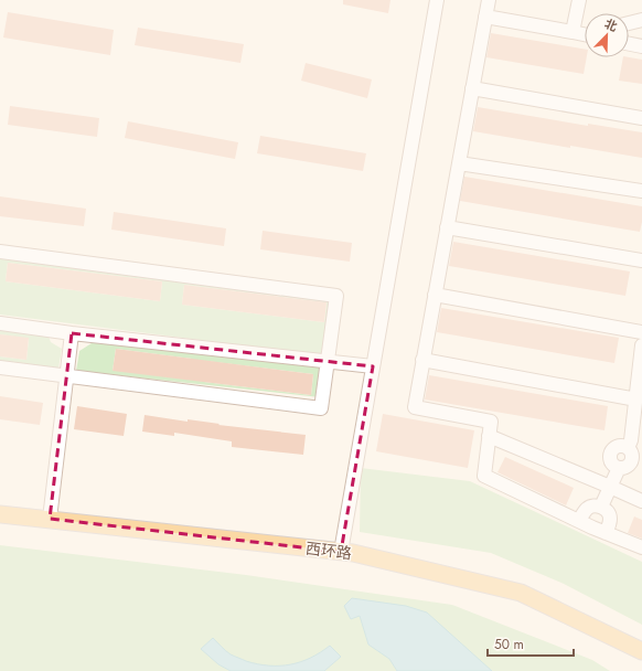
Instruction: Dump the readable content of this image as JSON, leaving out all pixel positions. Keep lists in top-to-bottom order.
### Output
{
  "streets": {
    "main road": ["西环路"]
  },
  "scale_bar": "50 m",
  "north": "top right"
}
